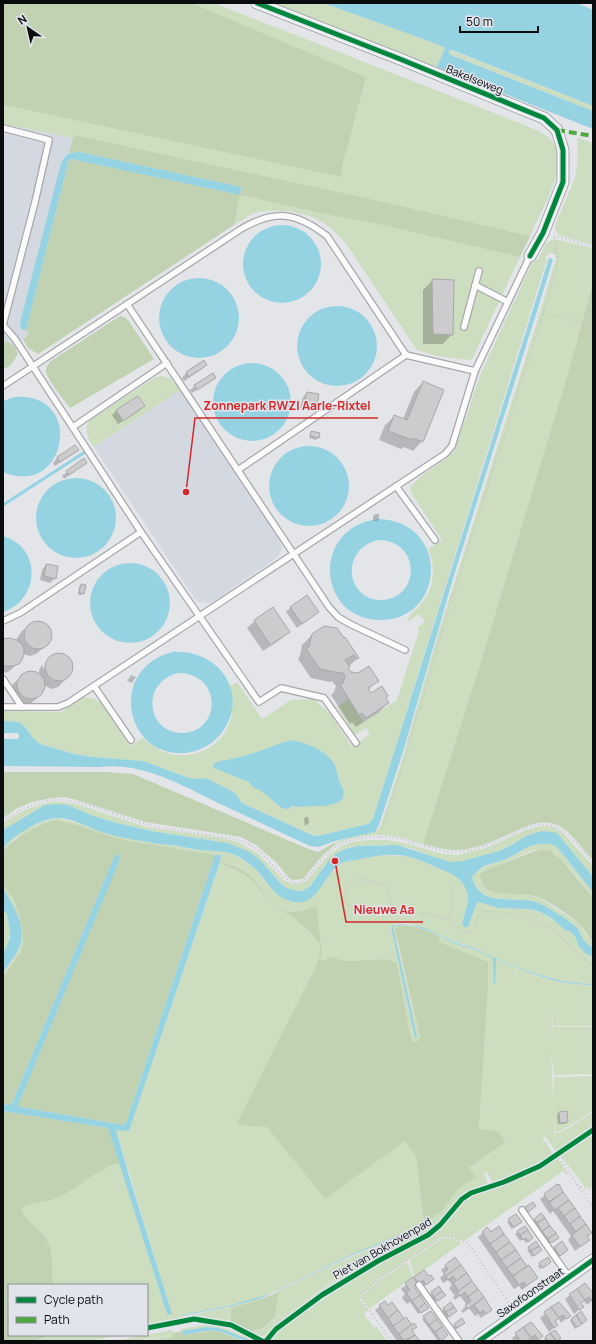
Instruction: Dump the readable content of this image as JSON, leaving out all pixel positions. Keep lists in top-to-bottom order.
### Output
{
  "streets": {
    "street": ["Bakelseweg", "Saxofoonstraat"],
    "cycle path": ["Piet van Bokhovenpad"]
  },
  "places": ["Zonnepark RWZI Aarle-Rixtel", "Nieuwe Aa"],
  "legend": ["Cycle path", "Path"],
  "scale_bar": "50 m",
  "north": "top left"
}
